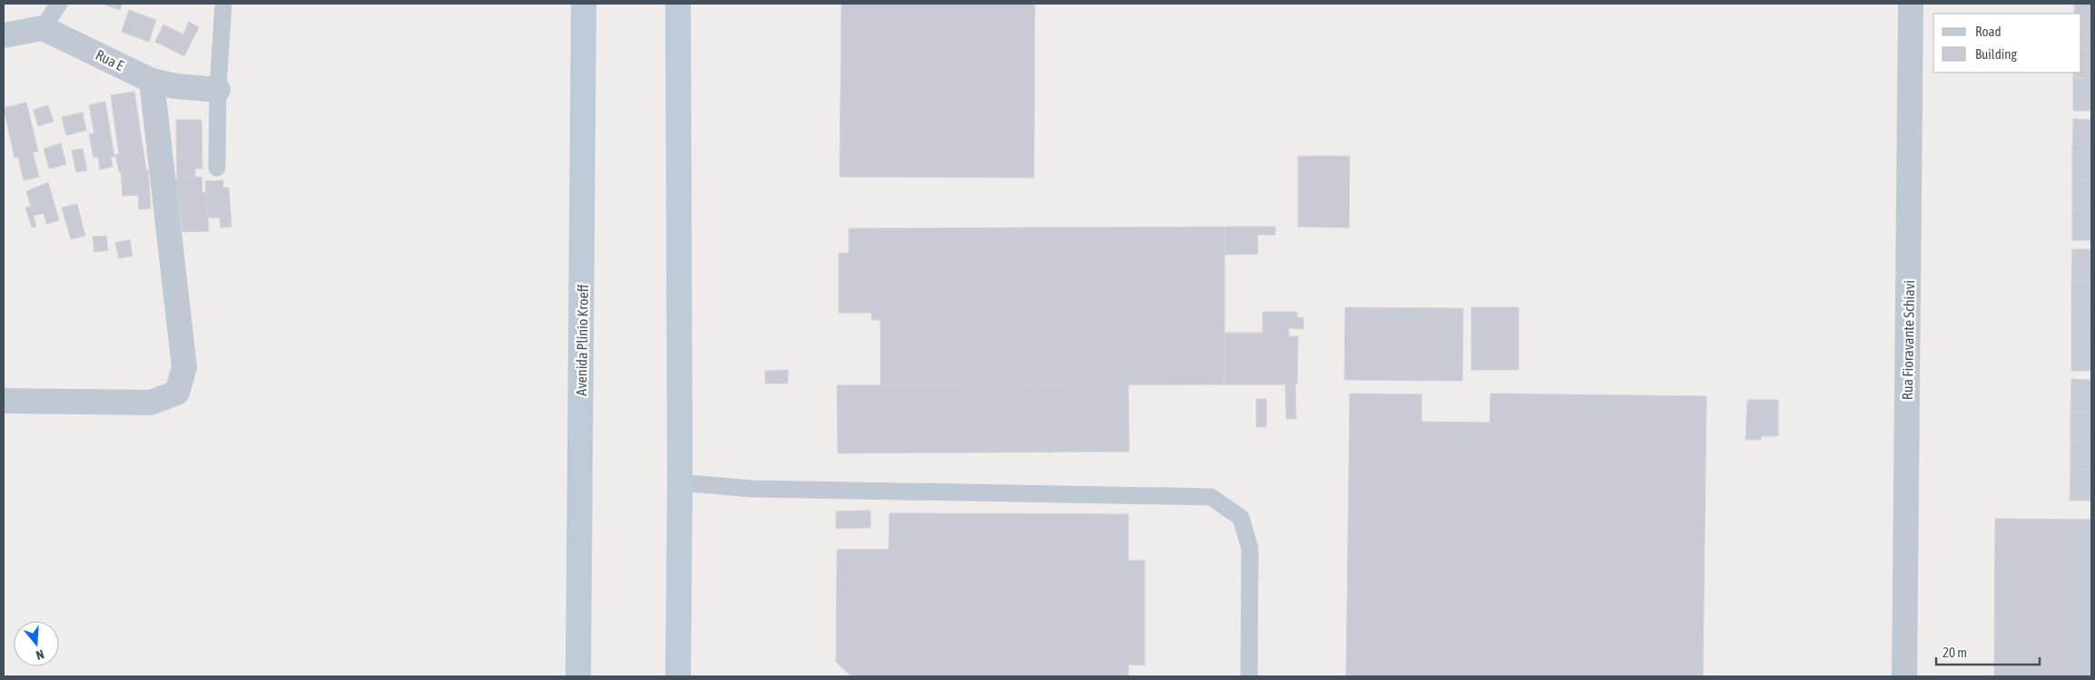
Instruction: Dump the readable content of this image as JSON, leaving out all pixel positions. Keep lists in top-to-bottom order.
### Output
{
  "streets": {
    "main road": ["Avenida Plínio Kroeff"],
    "street": ["Rua E", "Rua Fioravante Schiavi"]
  },
  "legend": ["Road", "Building"],
  "scale_bar": "20 m",
  "north": "bottom"
}
